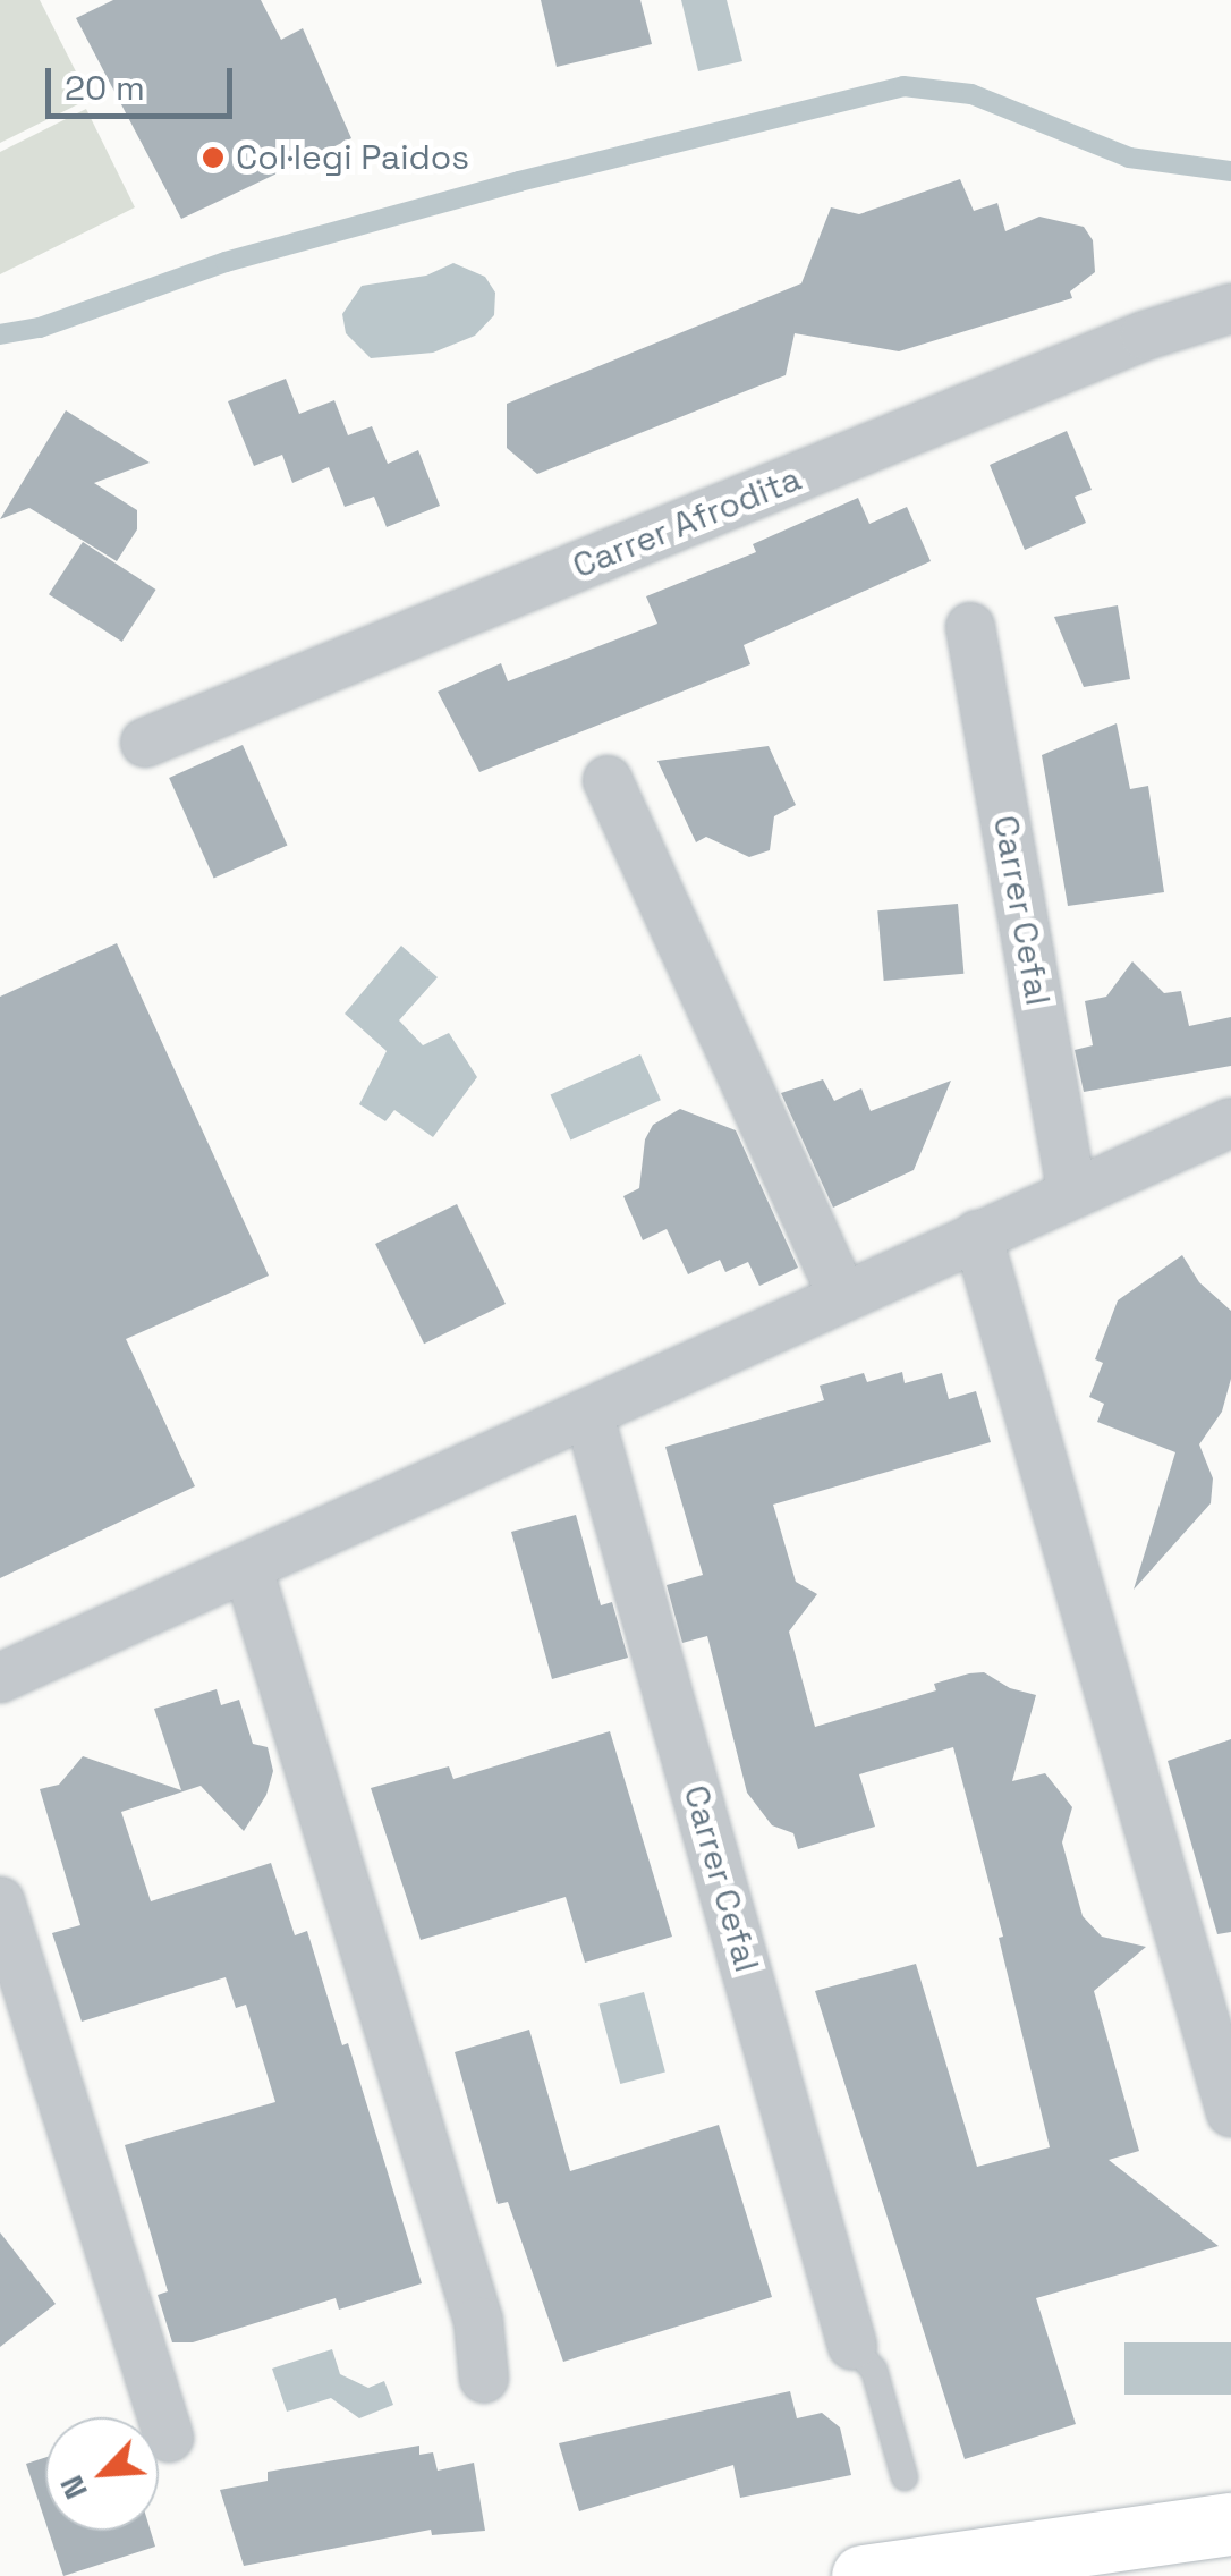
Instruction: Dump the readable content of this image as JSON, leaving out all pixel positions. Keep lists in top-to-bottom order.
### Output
{
  "streets": {
    "street": ["Carrer Afrodita", "Carrer Cefal"]
  },
  "places": ["Col·legi Paidos"],
  "scale_bar": "20 m",
  "north": "bottom left"
}
